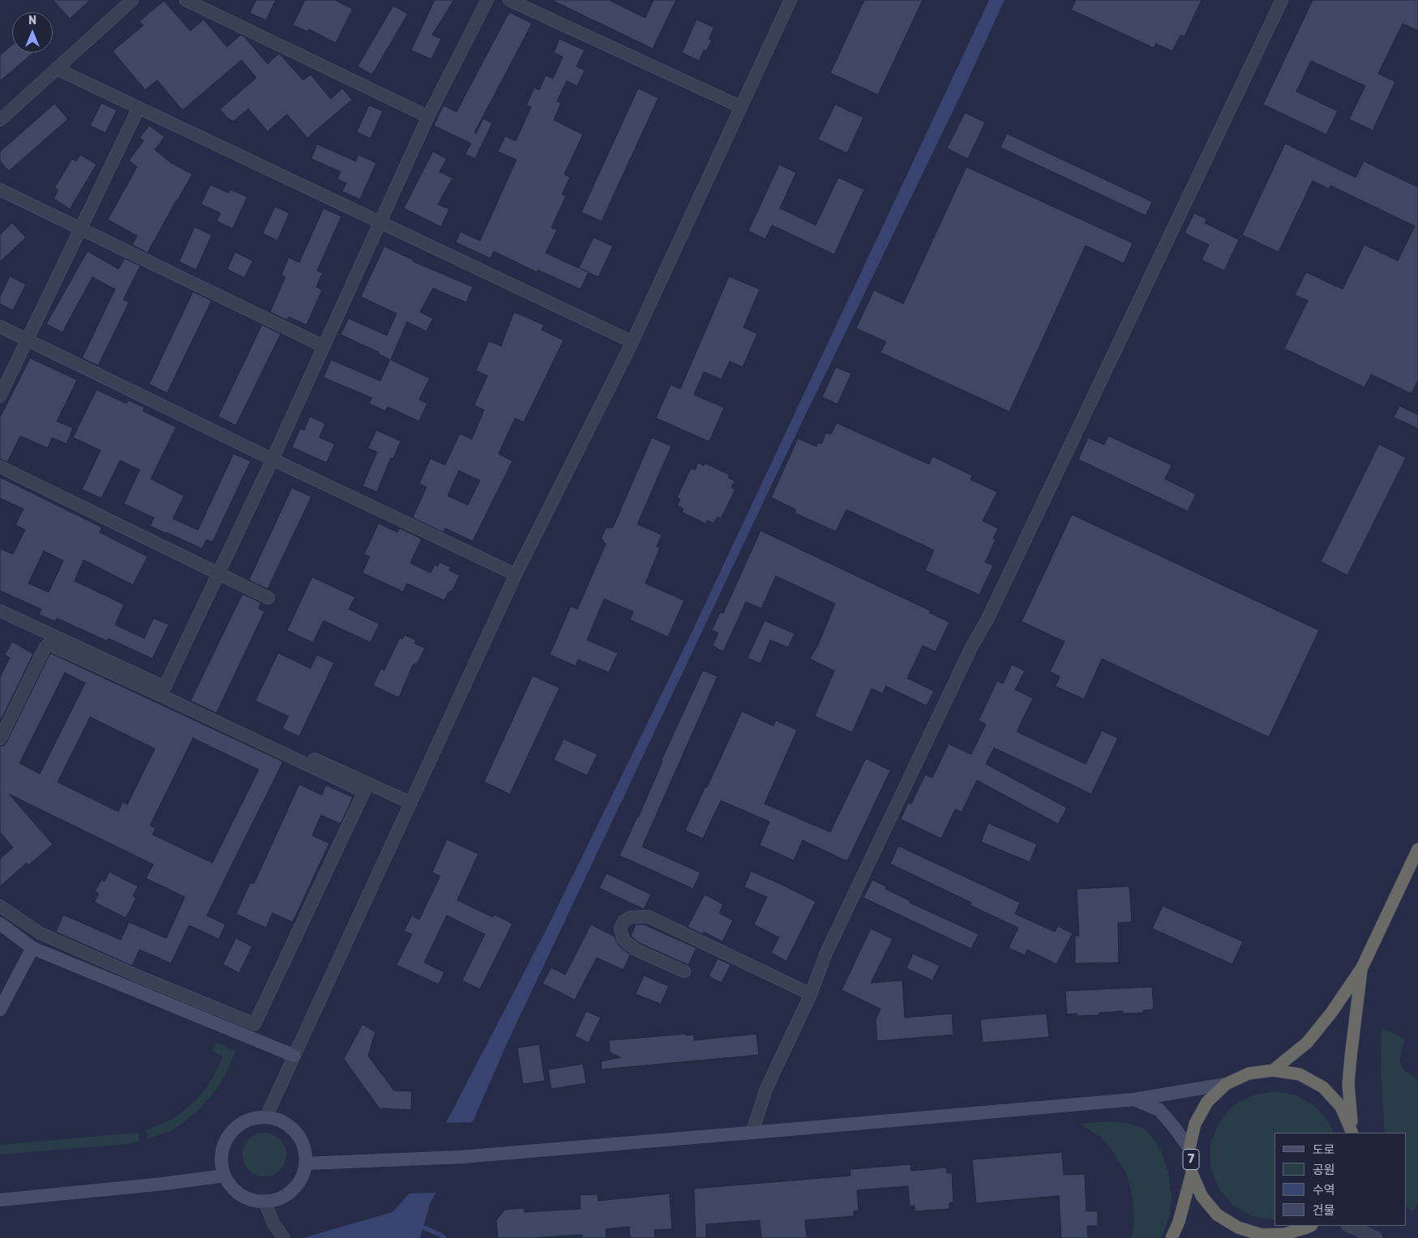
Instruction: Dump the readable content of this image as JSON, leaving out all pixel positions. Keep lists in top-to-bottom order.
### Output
{
  "streets": {
    "highway": ["7"]
  },
  "legend": [
    "도로",
    "공원",
    "수역",
    "건물"
  ],
  "north": "top"
}
